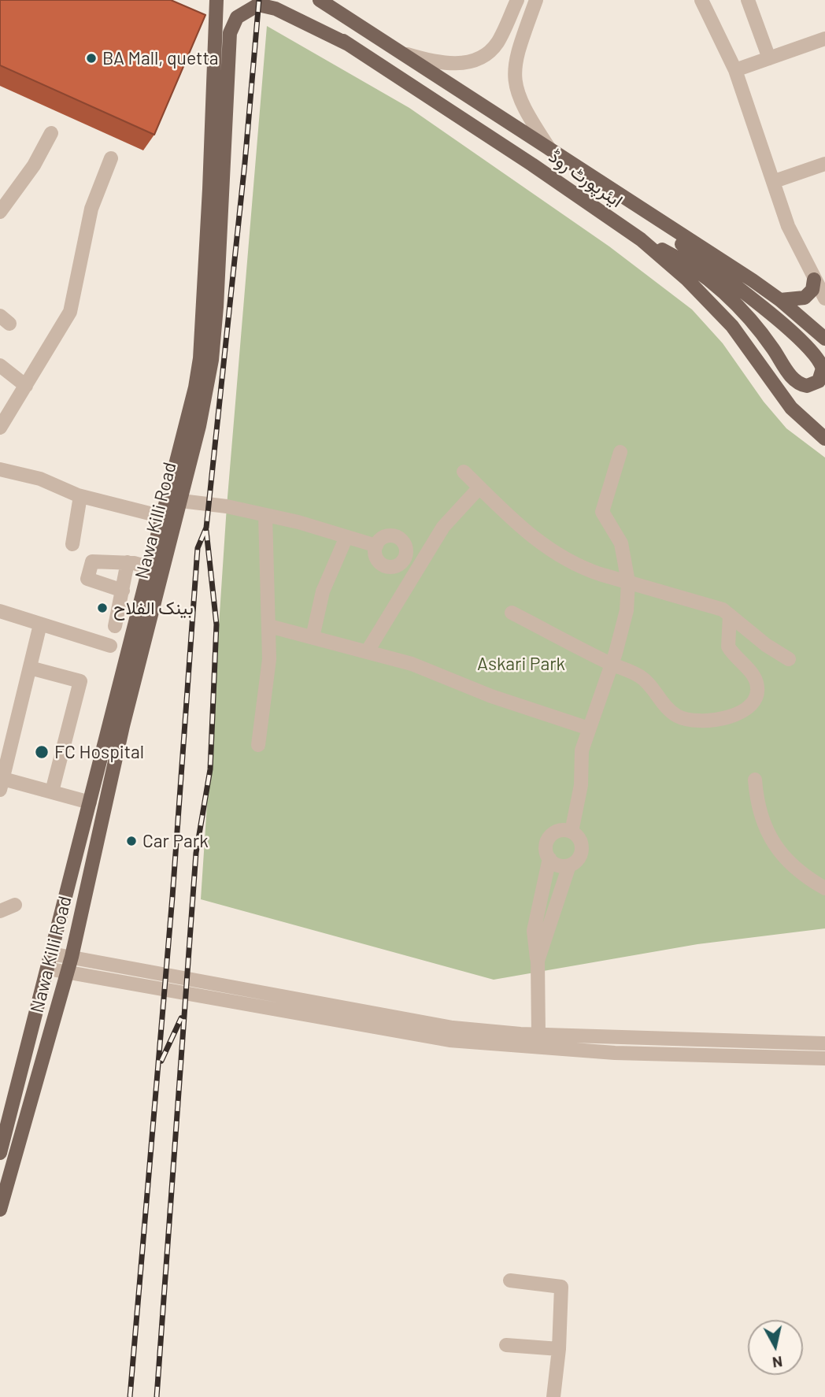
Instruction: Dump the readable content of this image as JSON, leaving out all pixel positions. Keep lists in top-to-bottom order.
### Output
{
  "streets": {
    "main road": ["ایئرپورٹ روڈ", "Nawa Killi Road"]
  },
  "crossings": [
    ["ایئرپورٹ روڈ", "Nawa Killi Road"]
  ],
  "parks": ["Askari Park"],
  "places": [
    "BA Mall, quetta",
    "بینک الفلاح",
    "FC Hospital",
    "Car Park"
  ],
  "north": "bottom"
}
